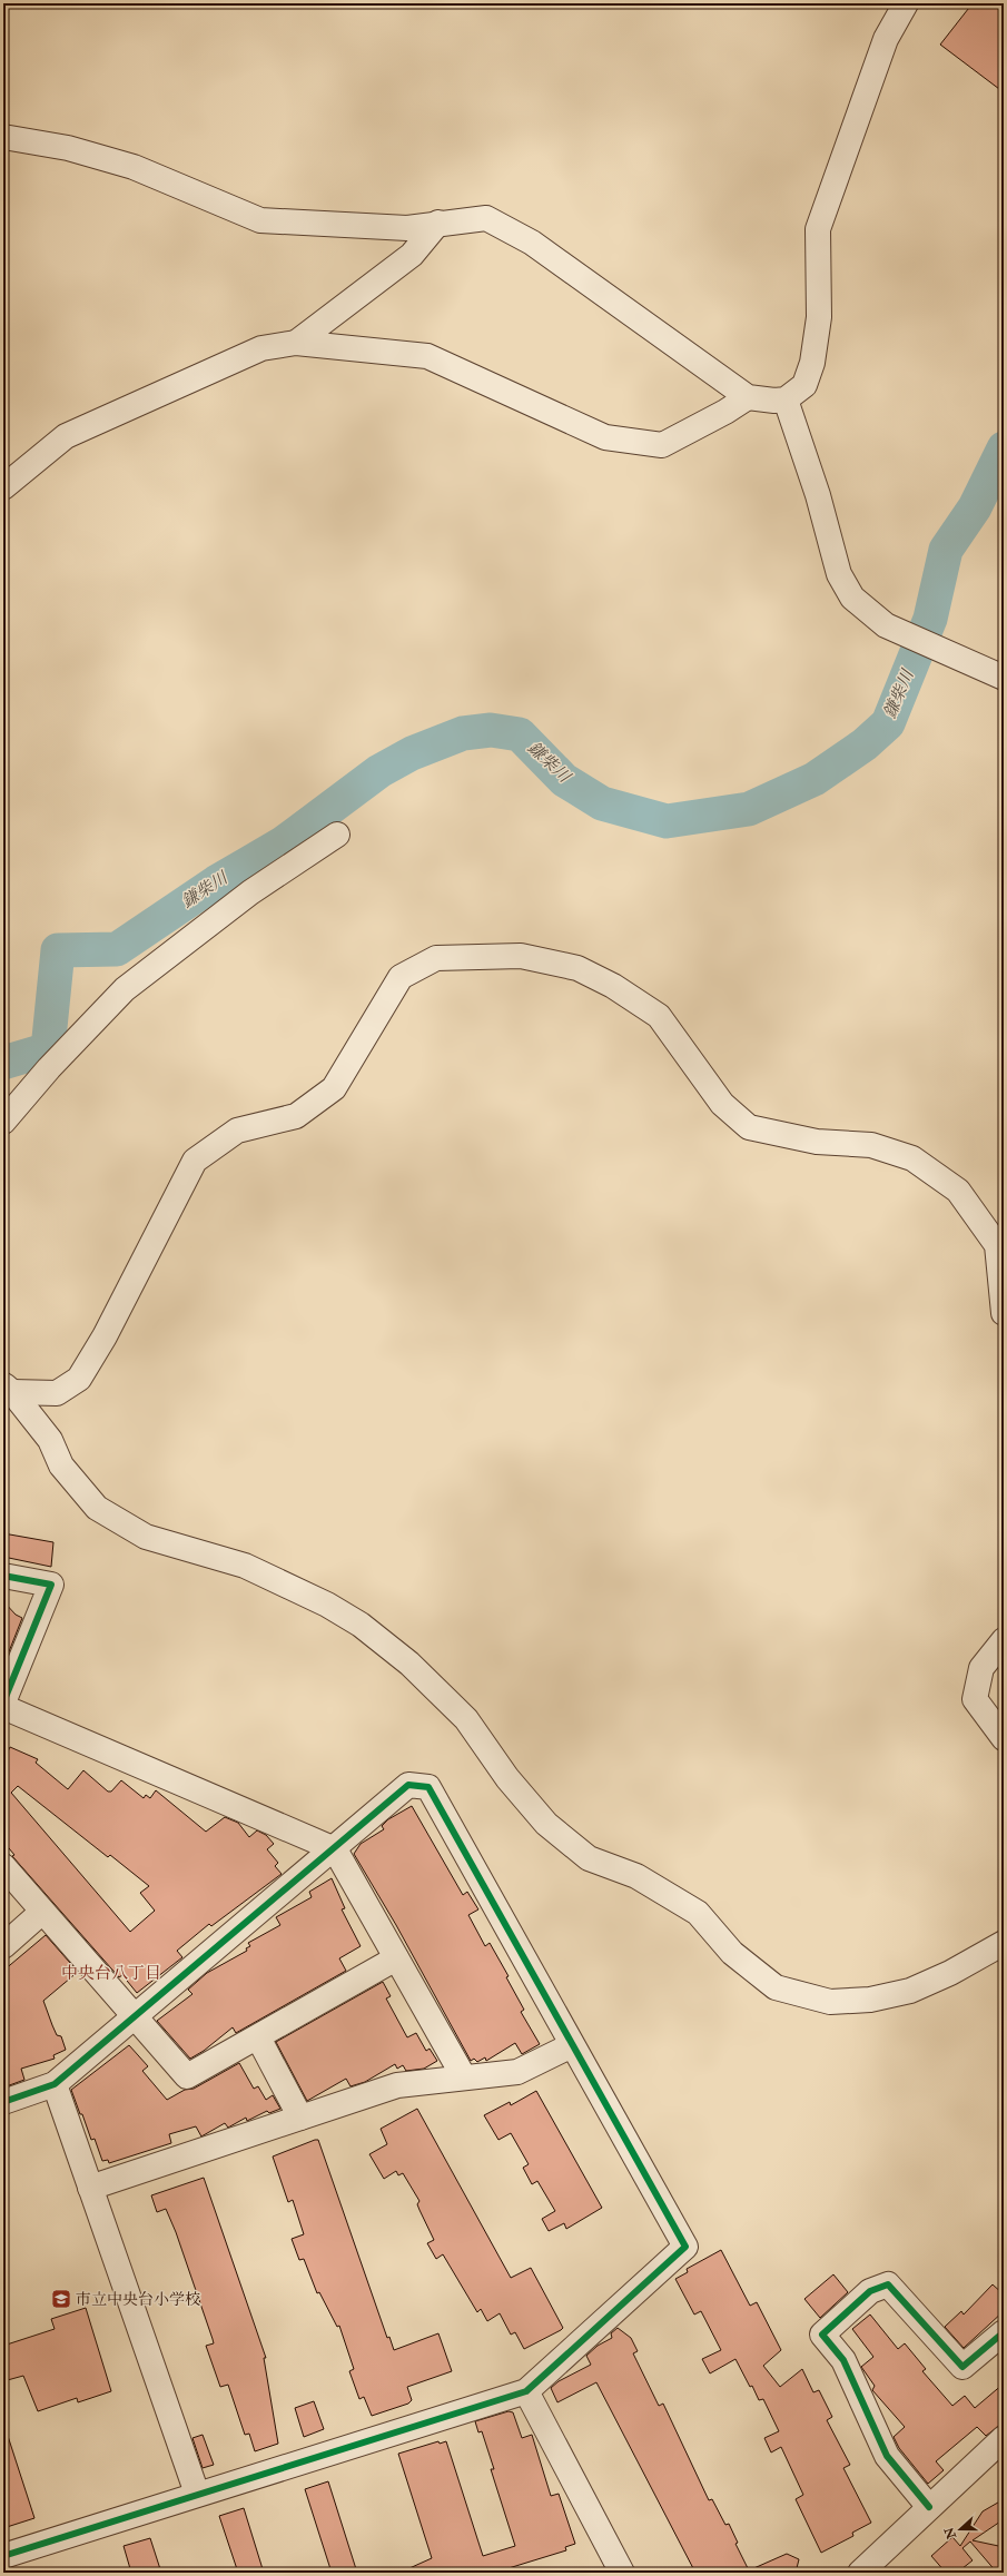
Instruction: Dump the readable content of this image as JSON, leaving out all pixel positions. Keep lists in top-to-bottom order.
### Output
{
  "districts": ["中央台八丁目"],
  "water": ["鎌柴川"],
  "places": {
    "school or university": ["市立中央台小学校"]
  },
  "north": "left"
}
